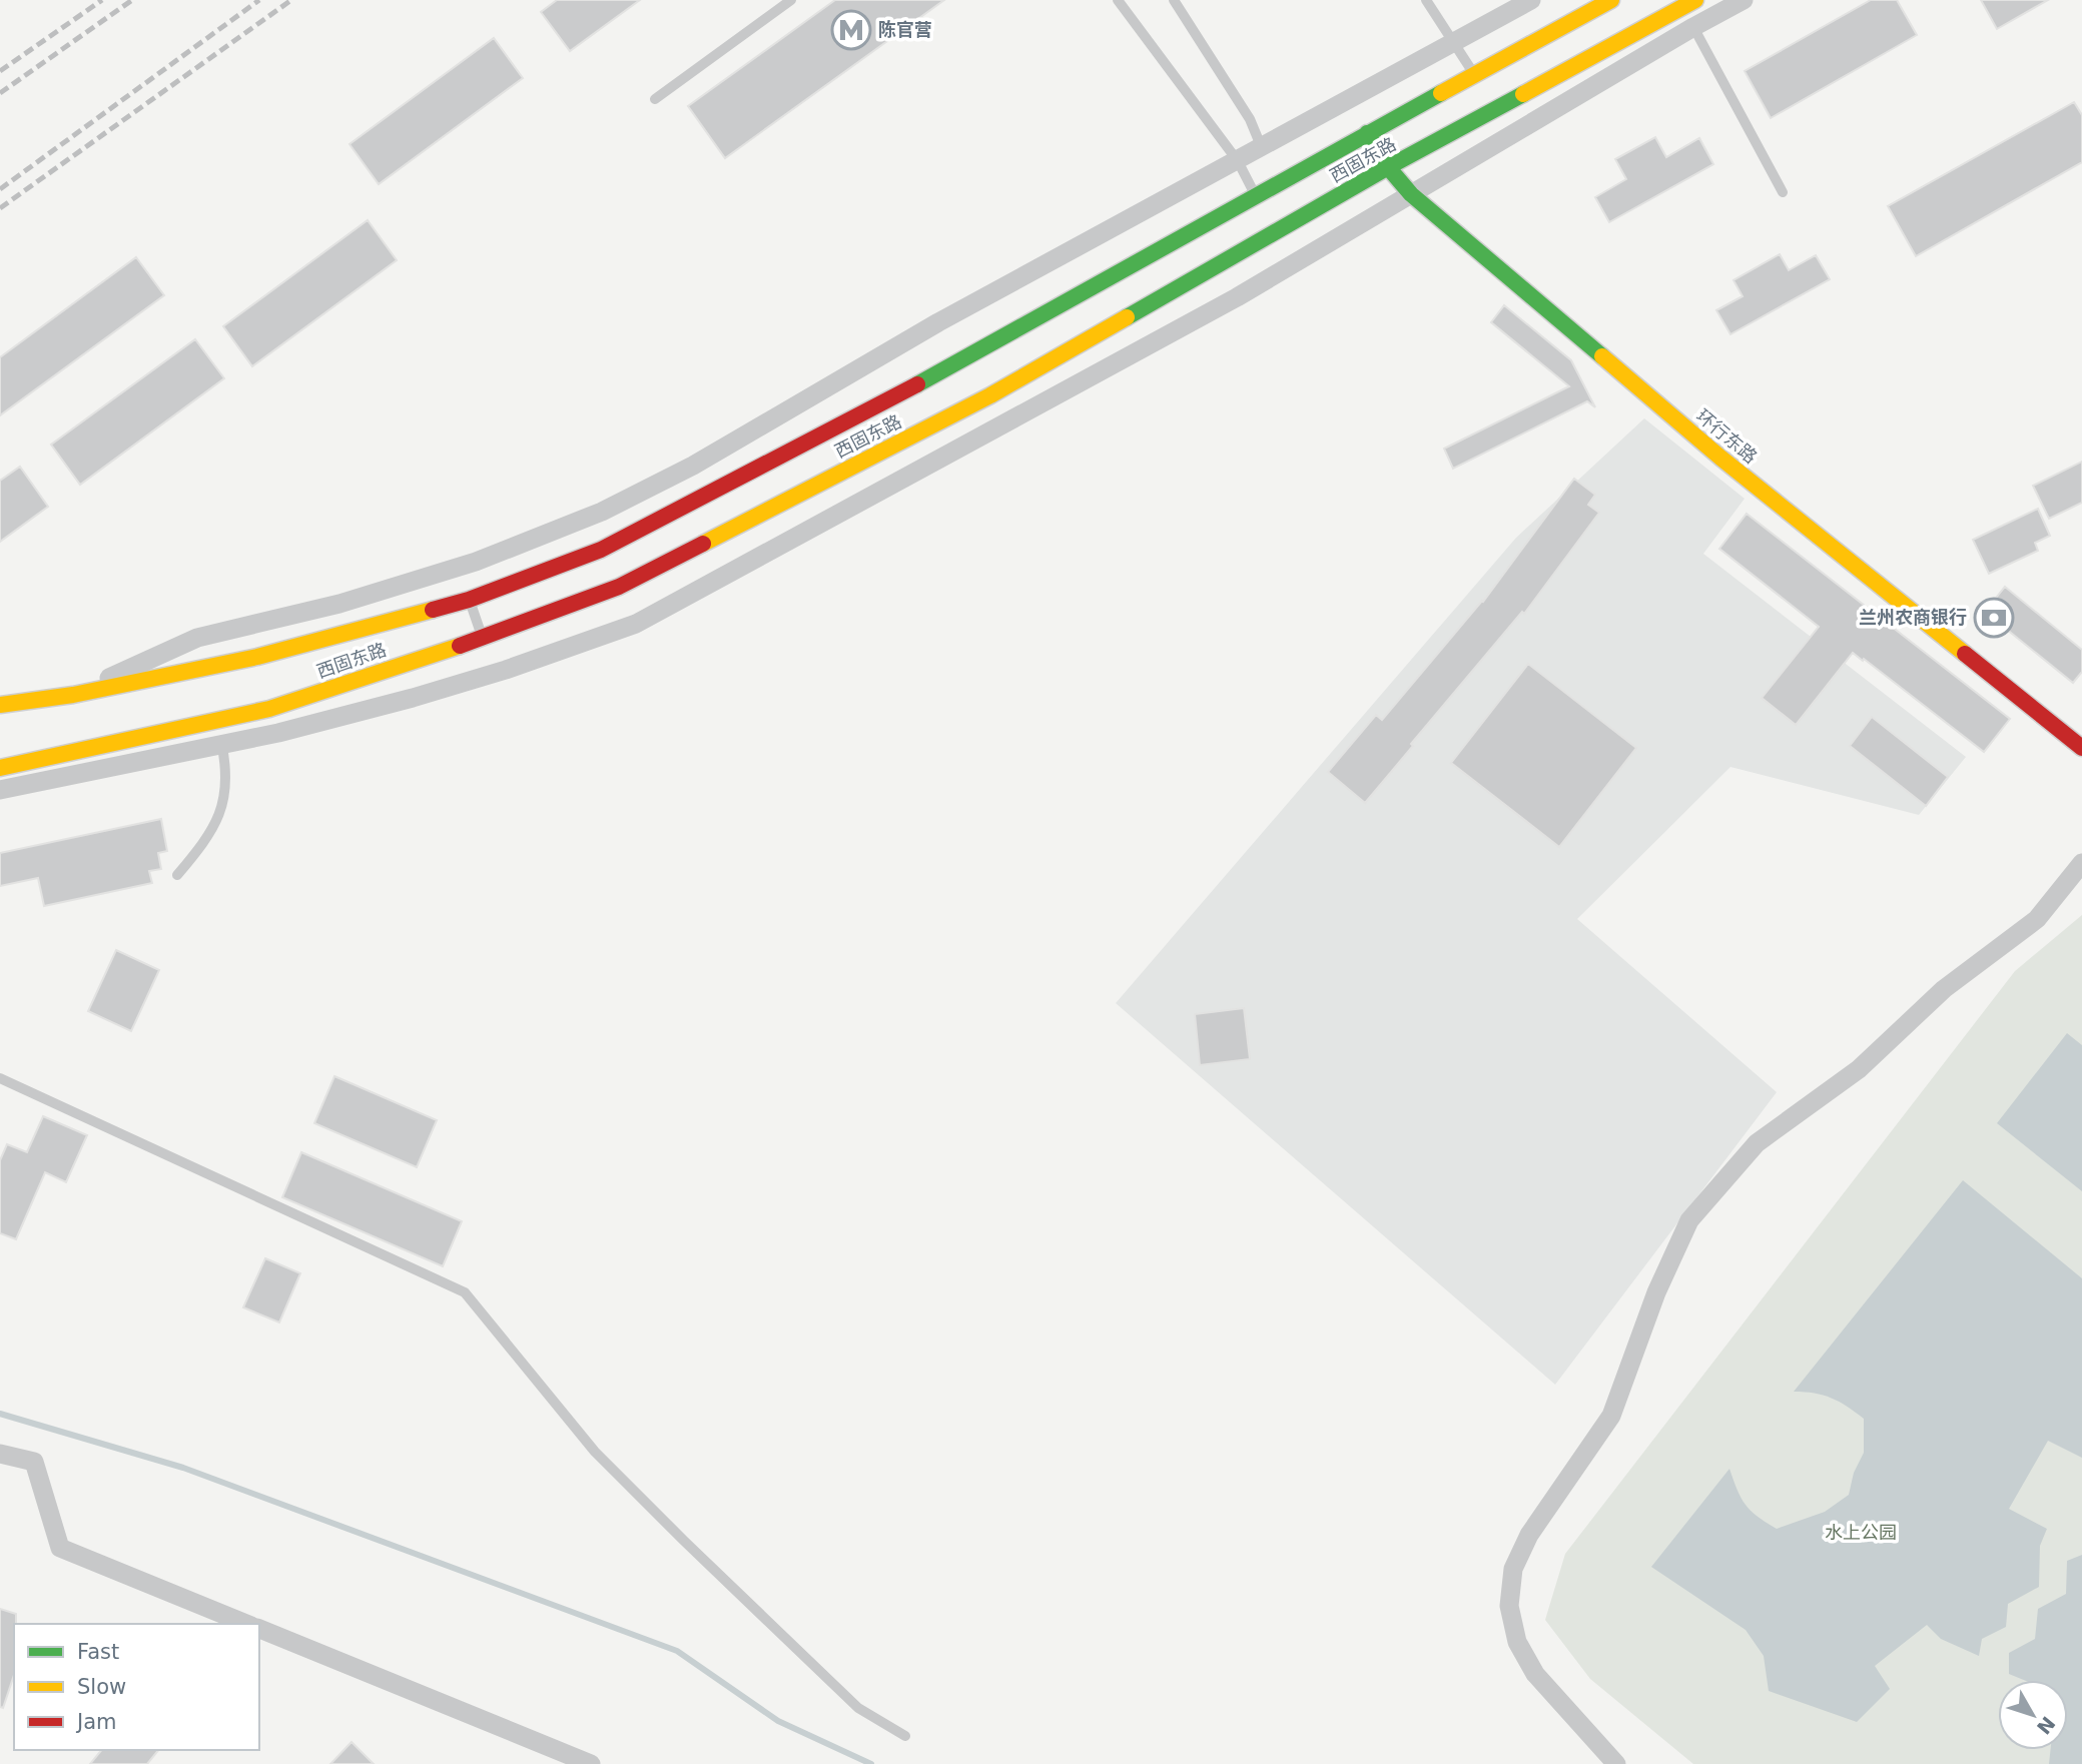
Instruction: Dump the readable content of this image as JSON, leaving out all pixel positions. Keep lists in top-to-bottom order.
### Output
{
  "streets": {
    "main road": ["西固东路", "环行东路"]
  },
  "crossings": [
    ["西固东路", "环行东路"]
  ],
  "parks": ["水上公园"],
  "places": {
    "metro station": ["陈官营"],
    "bank": ["兰州农商银行"]
  },
  "legend": ["Fast", "Slow", "Jam"],
  "north": "bottom right"
}
